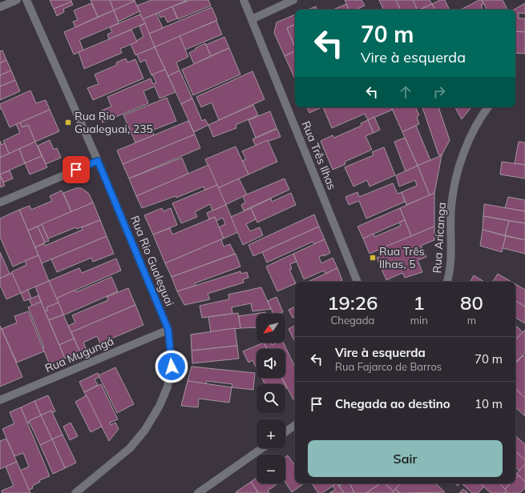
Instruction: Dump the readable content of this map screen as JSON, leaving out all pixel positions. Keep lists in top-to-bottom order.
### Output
{
  "streets": {
    "street": [
      "Rua Três Ilhas",
      "Rua Aricanga",
      "Rua Rio Gualeguai",
      "Rua Mugungá"
    ]
  },
  "crossings": [
    ["Rua Rio Gualeguai", "Rua Mugungá"]
  ],
  "places": {
    "transit": ["Rua Rio Gualeguai, 235", "Rua Três Ilhas, 5"]
  },
  "north": "bottom left",
  "page": {
    "turn": ["70 m", "Vire à esquerda"],
    "eta": [
      "19:26",
      "Chegada",
      "1",
      "min",
      "80",
      "m"
    ],
    "map_buttons": ["+", "−"],
    "list": [
      {
        "name": "Vire à esquerda",
        "note": "Rua Fajarco de Barros",
        "value": "70 m"
      },
      {
        "name": "Chegada ao destino",
        "value": "10 m"
      }
    ],
    "buttons": "Sair"
  }
}
